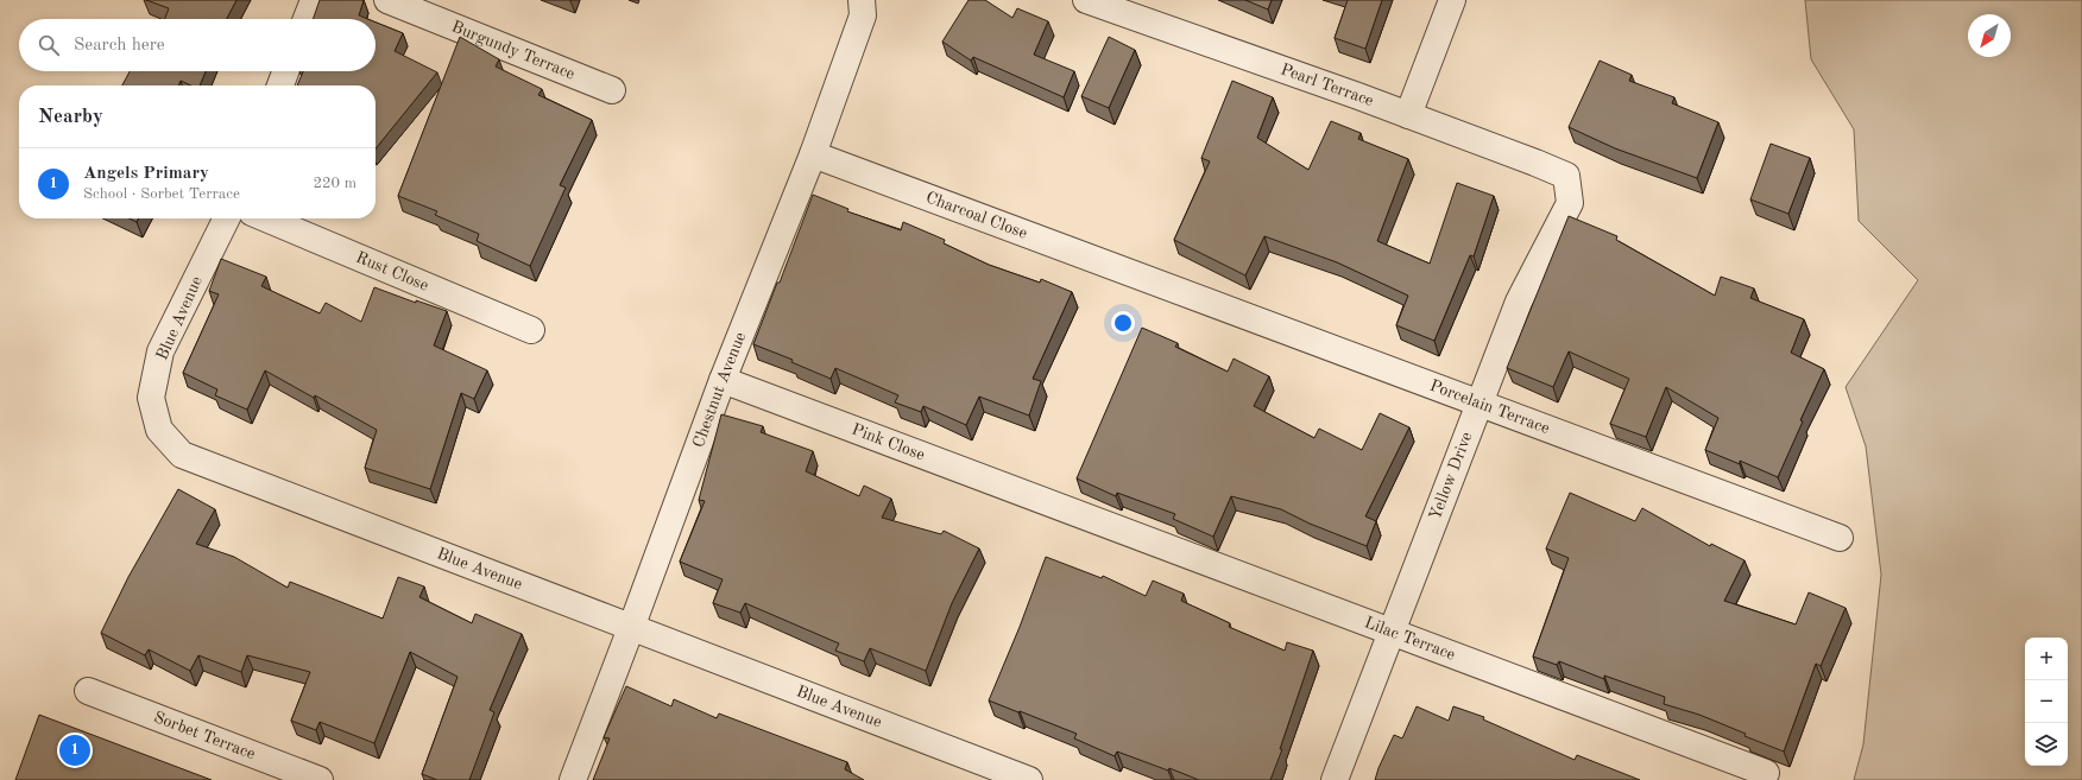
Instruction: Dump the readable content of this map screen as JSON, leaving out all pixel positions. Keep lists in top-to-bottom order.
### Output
{
  "streets": {
    "street": [
      "Burgundy Terrace",
      "Pearl Terrace",
      "Charcoal Close",
      "Rust Close",
      "Blue Avenue",
      "Chestnut Avenue",
      "Porcelain Terrace",
      "Pink Close",
      "Yellow Drive",
      "Lilac Terrace",
      "Sorbet Terrace"
    ]
  },
  "crossings": [
    ["Pearl Terrace", "Yellow Drive"],
    ["Charcoal Close", "Chestnut Avenue"],
    ["Charcoal Close", "Porcelain Terrace"],
    ["Blue Avenue", "Chestnut Avenue"],
    ["Chestnut Avenue", "Pink Close"],
    ["Porcelain Terrace", "Yellow Drive"],
    ["Pink Close", "Lilac Terrace"],
    ["Yellow Drive", "Lilac Terrace"]
  ],
  "north": "bottom left",
  "page": {
    "search": "Search here",
    "heading": "Nearby",
    "list": [
      {
        "mark": "1",
        "name": "Angels Primary",
        "note": "School · Sorbet Terrace",
        "value": "220 m"
      }
    ],
    "map_buttons": ["+", "−"],
    "pins": "1"
  }
}
